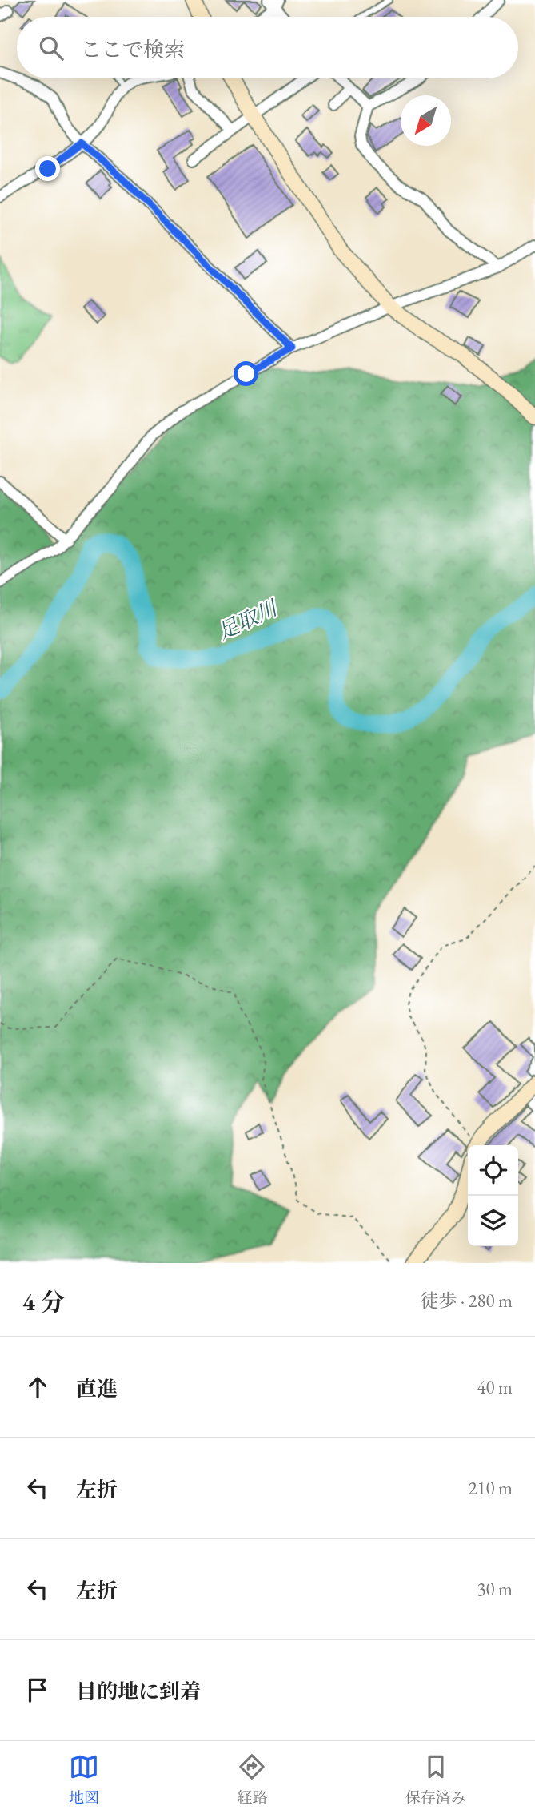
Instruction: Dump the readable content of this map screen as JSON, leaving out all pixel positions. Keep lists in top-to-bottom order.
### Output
{
  "water": ["足取川"],
  "north": "bottom left",
  "page": {
    "search": "ここで検索",
    "heading": ["4 分", "徒歩 · 280 m"],
    "list": [
      ["直進", "40 m"],
      ["左折", "210 m"],
      ["左折", "30 m"],
      "目的地に到着"
    ],
    "nav": ["地図", "経路", "保存済み"]
  }
}
